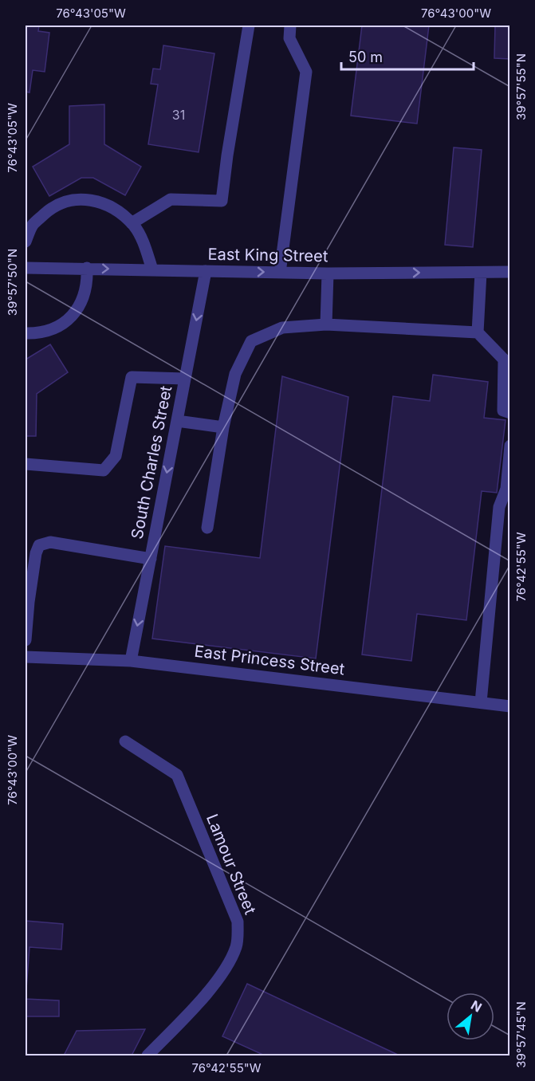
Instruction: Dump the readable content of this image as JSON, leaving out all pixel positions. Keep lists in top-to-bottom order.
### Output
{
  "streets": {
    "street": [
      "East King Street",
      "South Charles Street",
      "East Princess Street",
      "Lamour Street"
    ]
  },
  "crossings": [
    ["East King Street", "South Charles Street"],
    ["South Charles Street", "East Princess Street"]
  ],
  "one_way": ["South Charles Street"],
  "house_numbers": ["31"],
  "scale_bar": "50 m",
  "north": "top right",
  "coordinates": [
    "76°43'05\"W",
    "76°43'00\"W",
    "39°57'55\"N",
    "39°57'50\"N",
    "76°42'55\"W",
    "39°57'45\"N"
  ]
}
